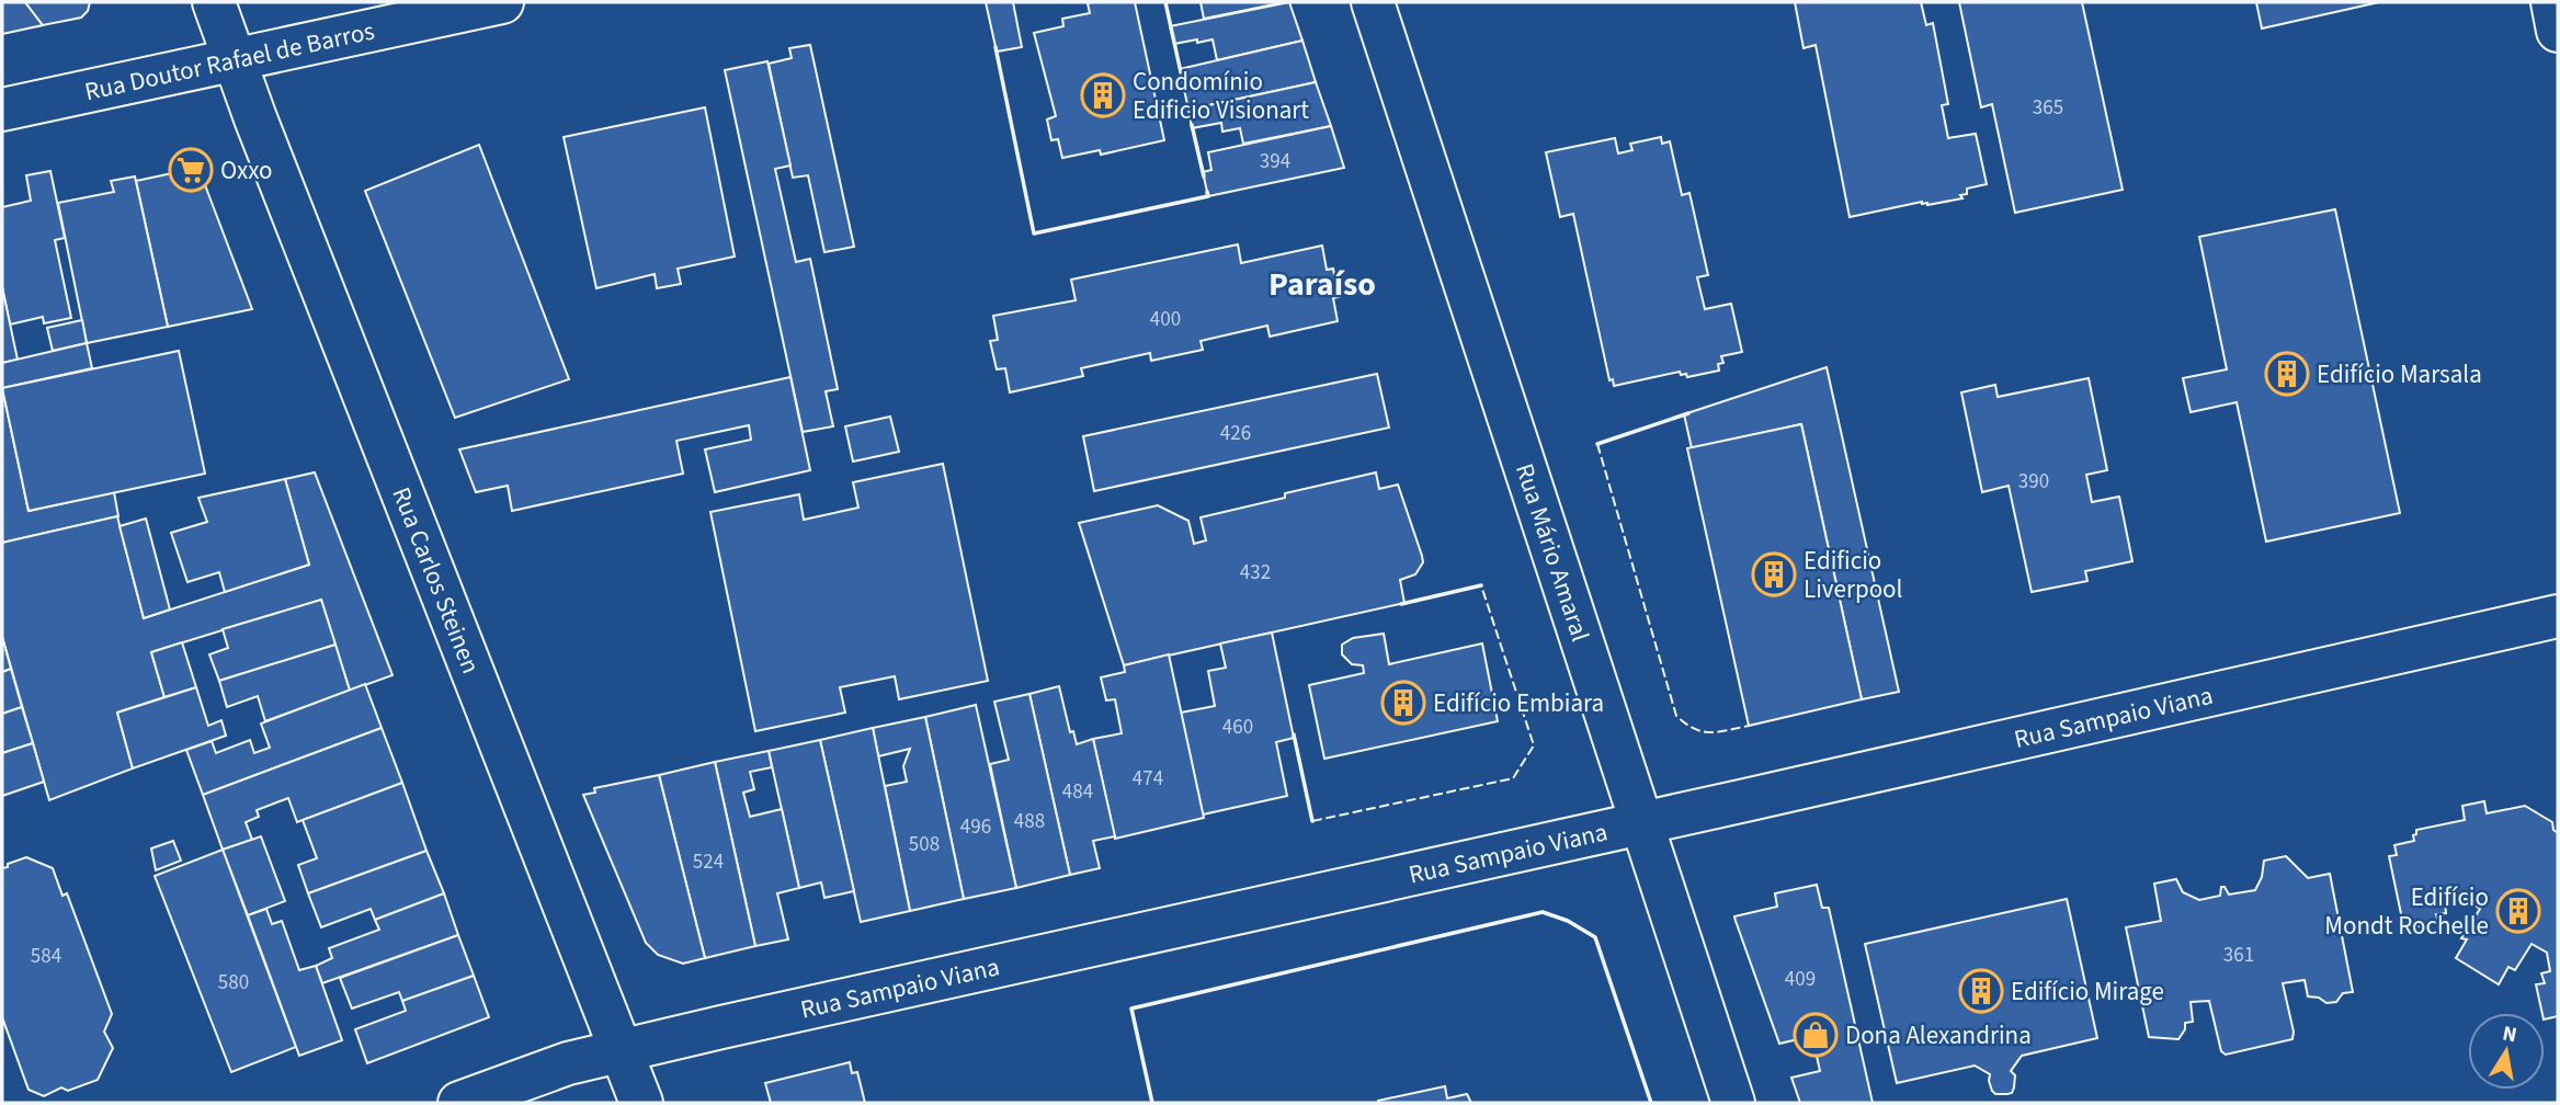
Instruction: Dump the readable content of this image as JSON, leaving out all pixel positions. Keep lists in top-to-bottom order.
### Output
{
  "streets": {
    "street": [
      "Rua Doutor Rafael de Barros",
      "Rua Mário Amaral",
      "Rua Carlos Steinen",
      "Rua Sampaio Viana"
    ]
  },
  "crossings": [
    ["Rua Doutor Rafael de Barros", "Rua Carlos Steinen"],
    ["Rua Mário Amaral", "Rua Sampaio Viana"],
    ["Rua Carlos Steinen", "Rua Sampaio Viana"]
  ],
  "districts": ["Paraíso"],
  "places": {
    "building": [
      "Condomínio Edificio Visionart",
      "Edifício Marsala",
      "Edificio Liverpool",
      "Edifício Embiara",
      "Edifício Mondt Rochelle",
      "Edifício Mirage"
    ],
    "supermarket": ["Oxxo"],
    "shop": ["Dona Alexandrina"]
  },
  "house_numbers": [
    "365",
    "394",
    "400",
    "426",
    "390",
    "432",
    "460",
    "474",
    "484",
    "488",
    "496",
    "508",
    "524",
    "361",
    "584",
    "409",
    "580"
  ],
  "north": "top"
}
